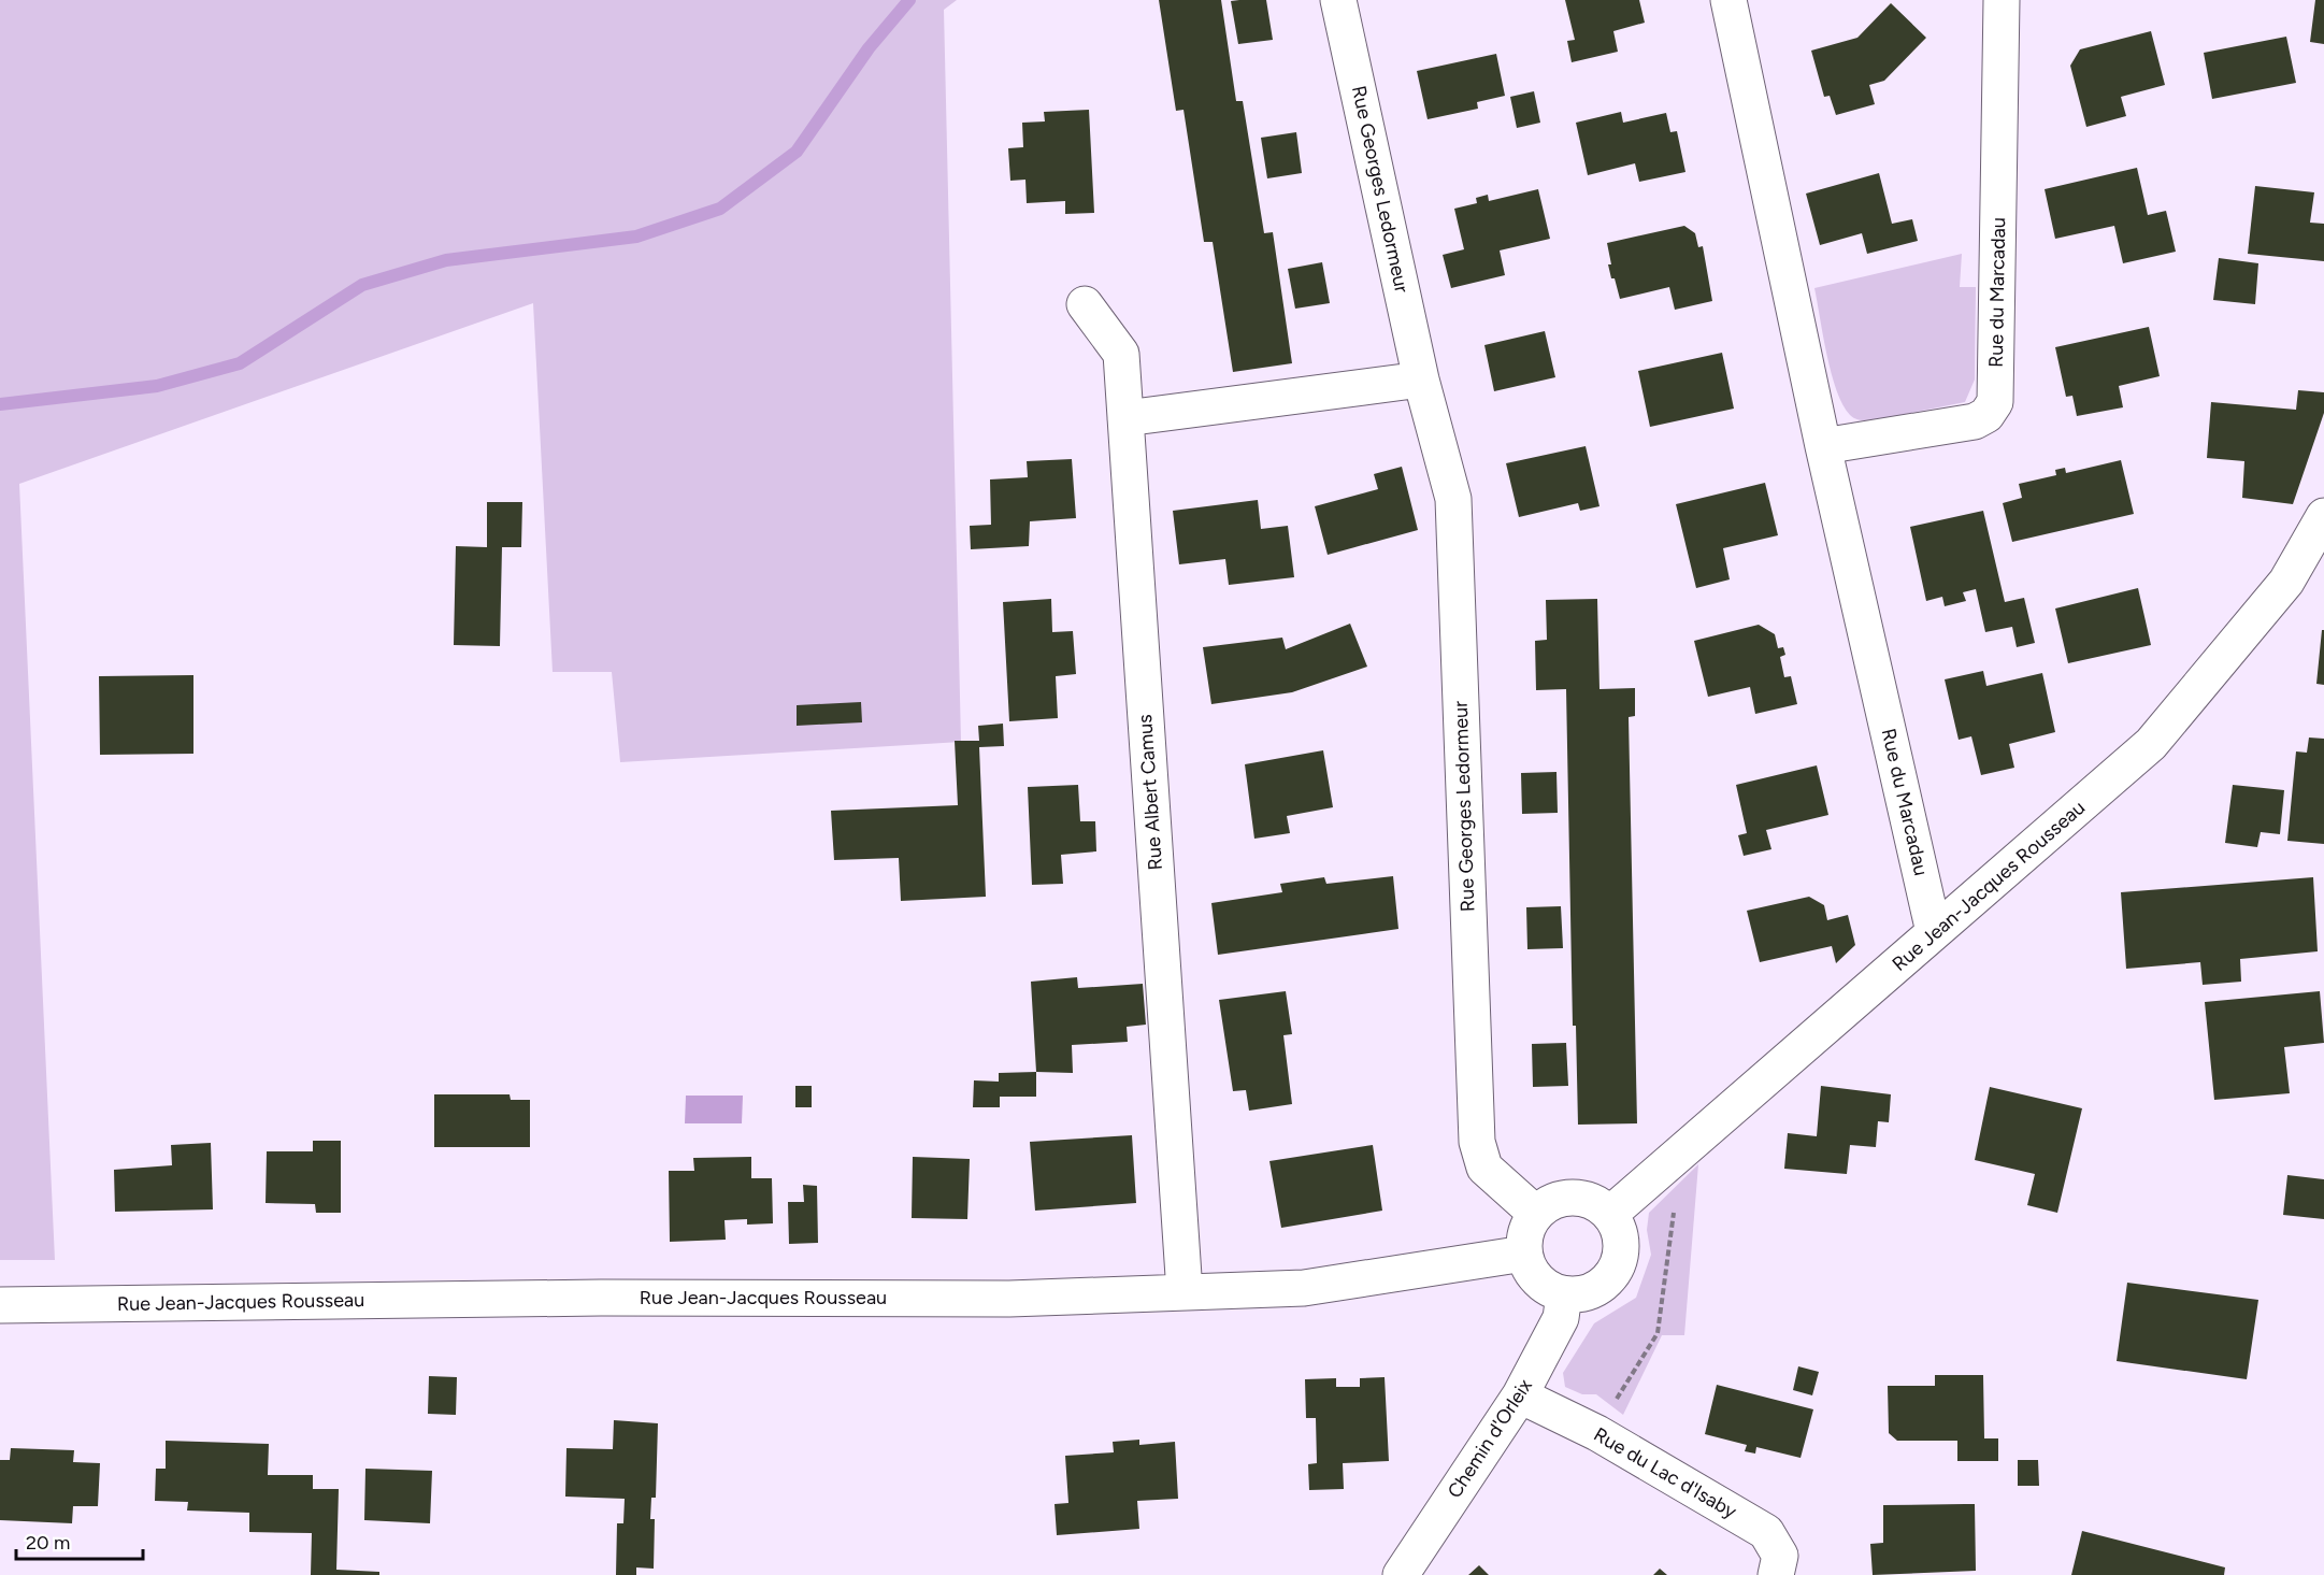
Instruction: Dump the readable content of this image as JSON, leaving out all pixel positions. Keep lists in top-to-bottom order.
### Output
{
  "streets": {
    "street": [
      "Rue Georges Ledormeur",
      "Rue du Marcadau",
      "Rue Albert Camus",
      "Rue Jean-Jacques Rousseau",
      "Chemin d'Orleix",
      "Rue du Lac d'Isaby"
    ]
  },
  "crossings": [
    ["Rue Georges Ledormeur", "Rue Jean-Jacques Rousseau"],
    ["Rue Georges Ledormeur", "Chemin d'Orleix"],
    ["Rue du Marcadau", "Rue Jean-Jacques Rousseau"],
    ["Rue Albert Camus", "Rue Jean-Jacques Rousseau"],
    ["Rue Jean-Jacques Rousseau", "Chemin d'Orleix"],
    ["Chemin d'Orleix", "Rue du Lac d'Isaby"]
  ],
  "scale_bar": "20 m"
}
